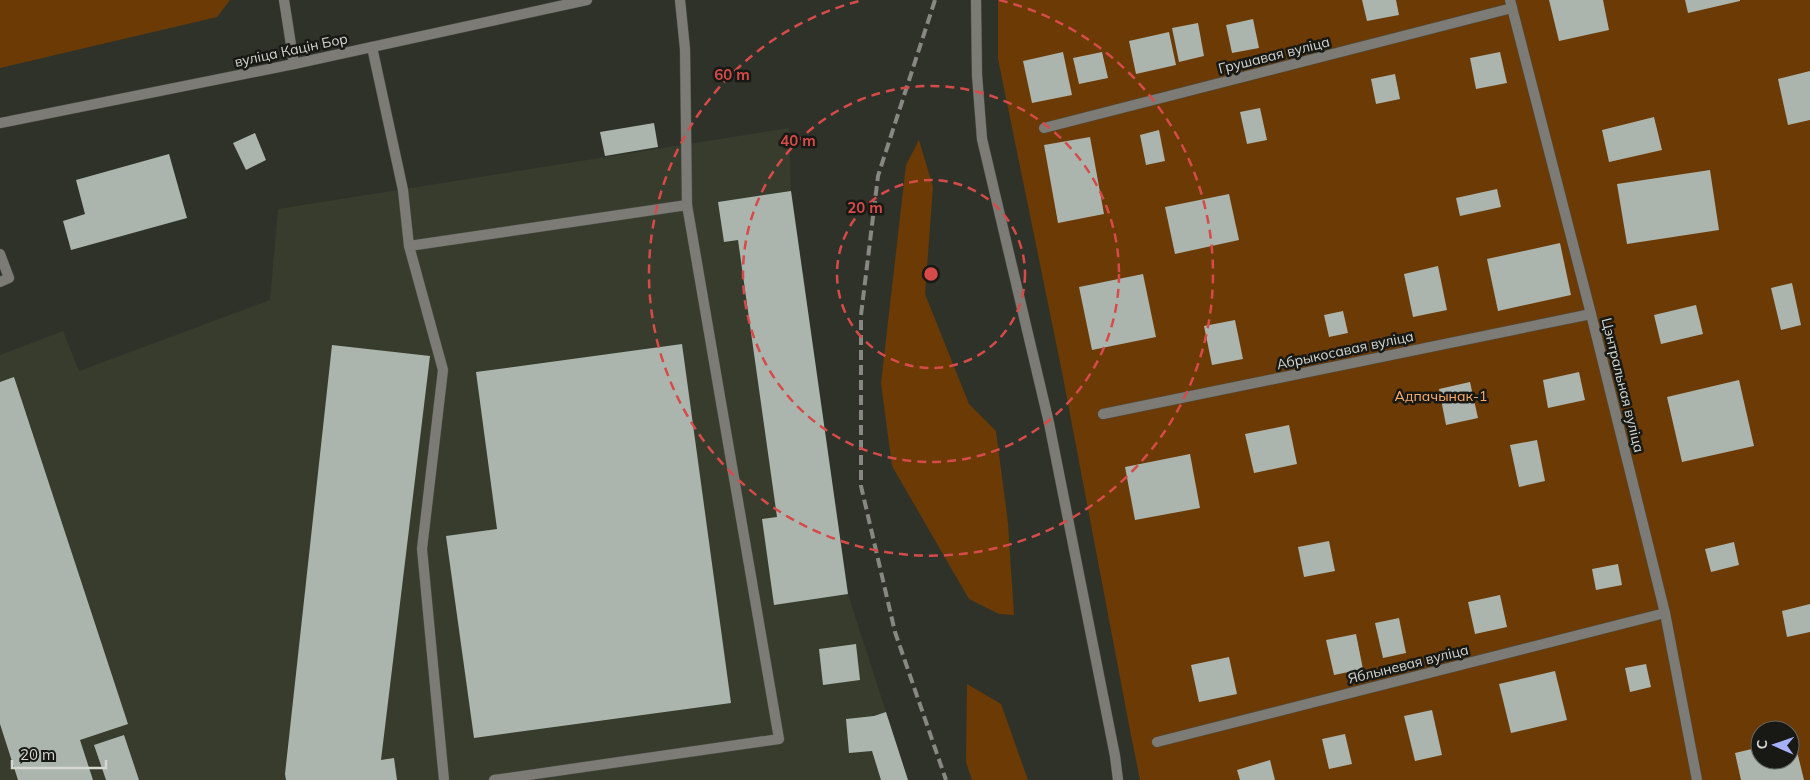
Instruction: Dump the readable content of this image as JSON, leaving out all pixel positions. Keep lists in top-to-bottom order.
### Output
{
  "streets": {
    "street": [
      "вуліца Кацін Бор",
      "Грушавая вуліца",
      "Абрыкосавая вуліца",
      "Цэнтральная вуліца",
      "Яблыневая вуліца"
    ]
  },
  "crossings": [
    ["Грушавая вуліца", "Цэнтральная вуліца"],
    ["Абрыкосавая вуліца", "Цэнтральная вуліца"],
    ["Цэнтральная вуліца", "Яблыневая вуліца"]
  ],
  "parks": ["Адпачынак-1"],
  "scale_bar": "20 m",
  "north": "left",
  "rings": ["60 m", "40 m", "20 m"]
}
